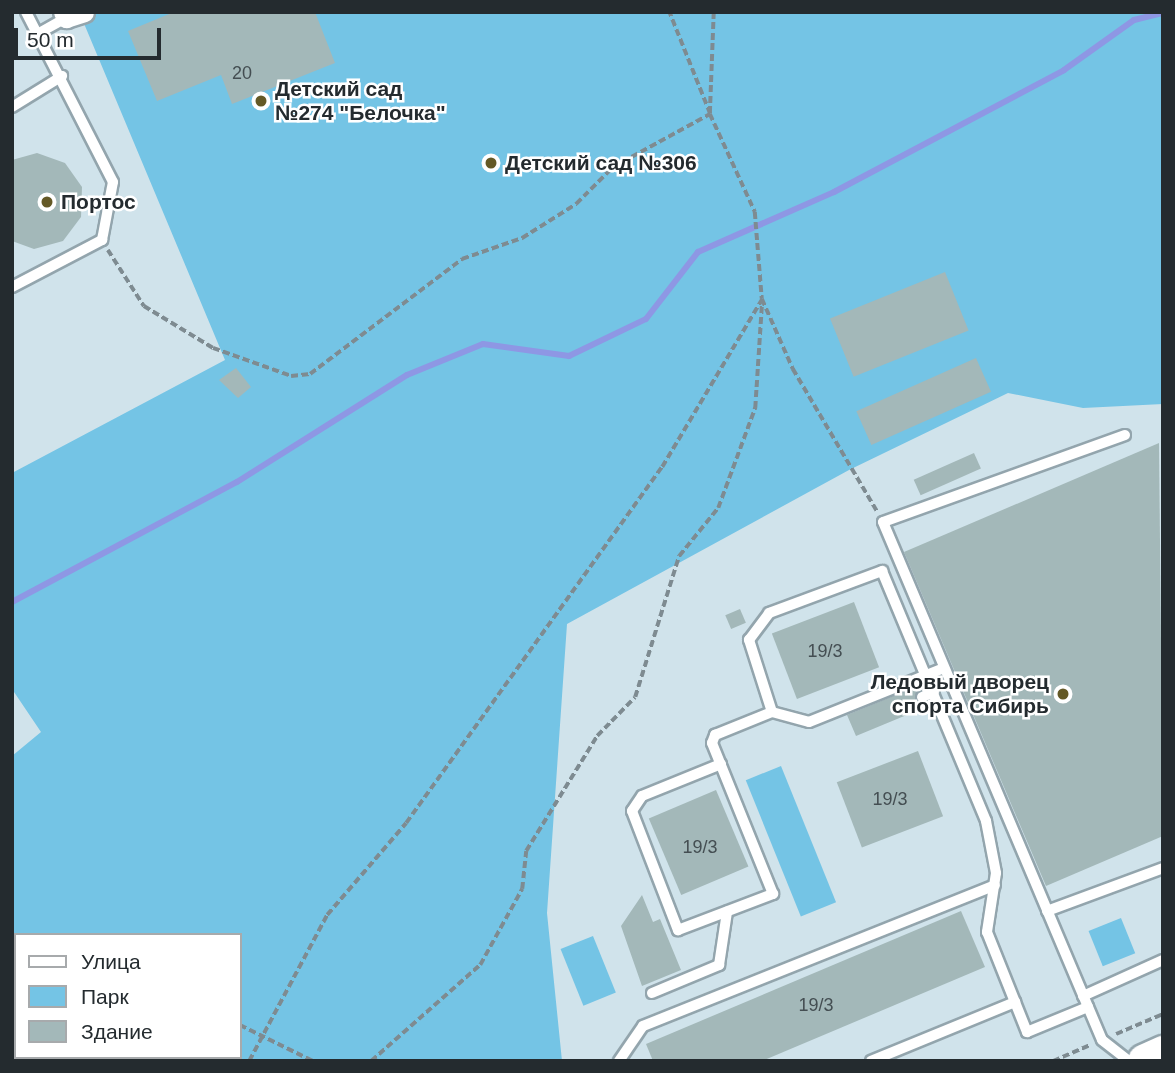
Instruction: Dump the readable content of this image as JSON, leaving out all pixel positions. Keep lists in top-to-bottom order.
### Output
{
  "places": [
    "Детский сад №274 \"Белочка\"",
    "Детский сад №306",
    "Портос",
    "Ледовый дворец спорта Сибирь"
  ],
  "house_numbers": [
    "20",
    "19/3",
    "19/3",
    "19/3",
    "19/3"
  ],
  "legend": ["Улица", "Парк", "Здание"],
  "scale_bar": "50 m"
}
